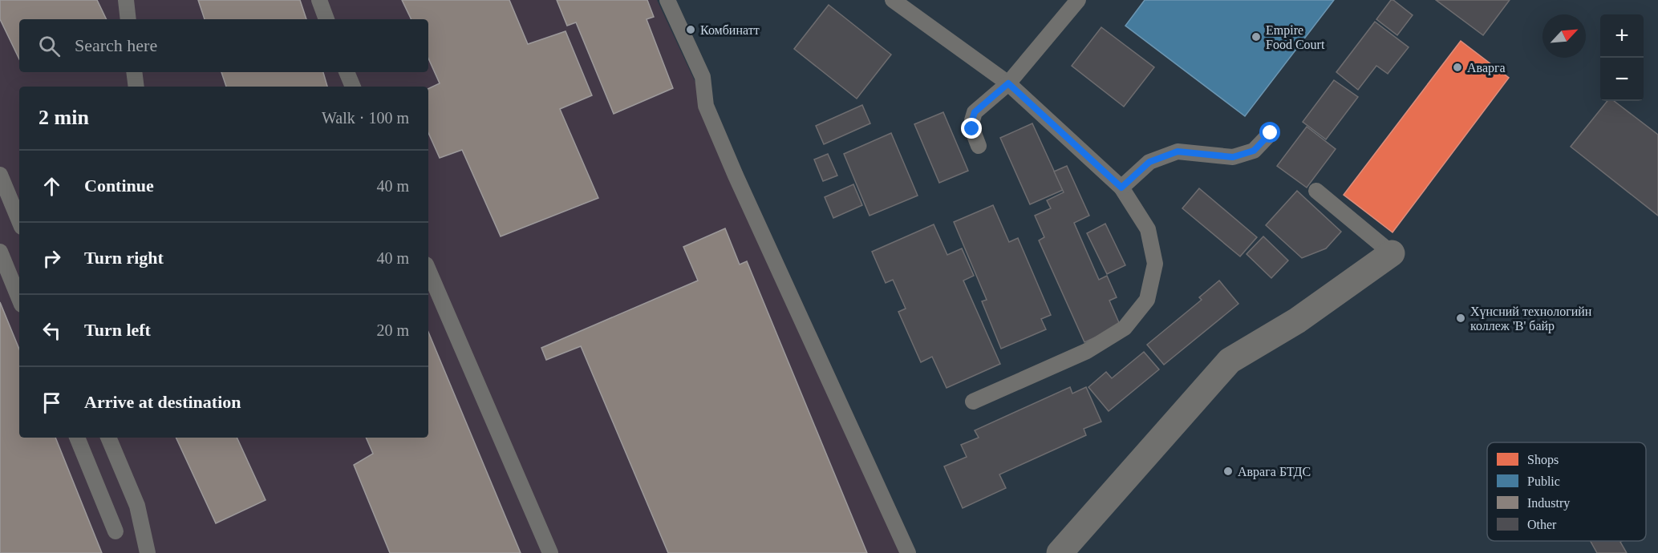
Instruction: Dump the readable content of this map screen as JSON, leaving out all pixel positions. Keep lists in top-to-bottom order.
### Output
{
  "places": [
    "Комбинатт",
    "Empire Food Court",
    "Аварга",
    "Хүнсний технологийн коллеж 'B' байр",
    "Аврага БТДС"
  ],
  "legend": [
    "Shops",
    "Public",
    "Industry",
    "Other"
  ],
  "north": "top right",
  "page": {
    "map_buttons": ["+", "−"],
    "search": "Search here",
    "heading": ["2 min", "Walk · 100 m"],
    "list": [
      ["Continue", "40 m"],
      ["Turn right", "40 m"],
      ["Turn left", "20 m"],
      "Arrive at destination"
    ]
  }
}
